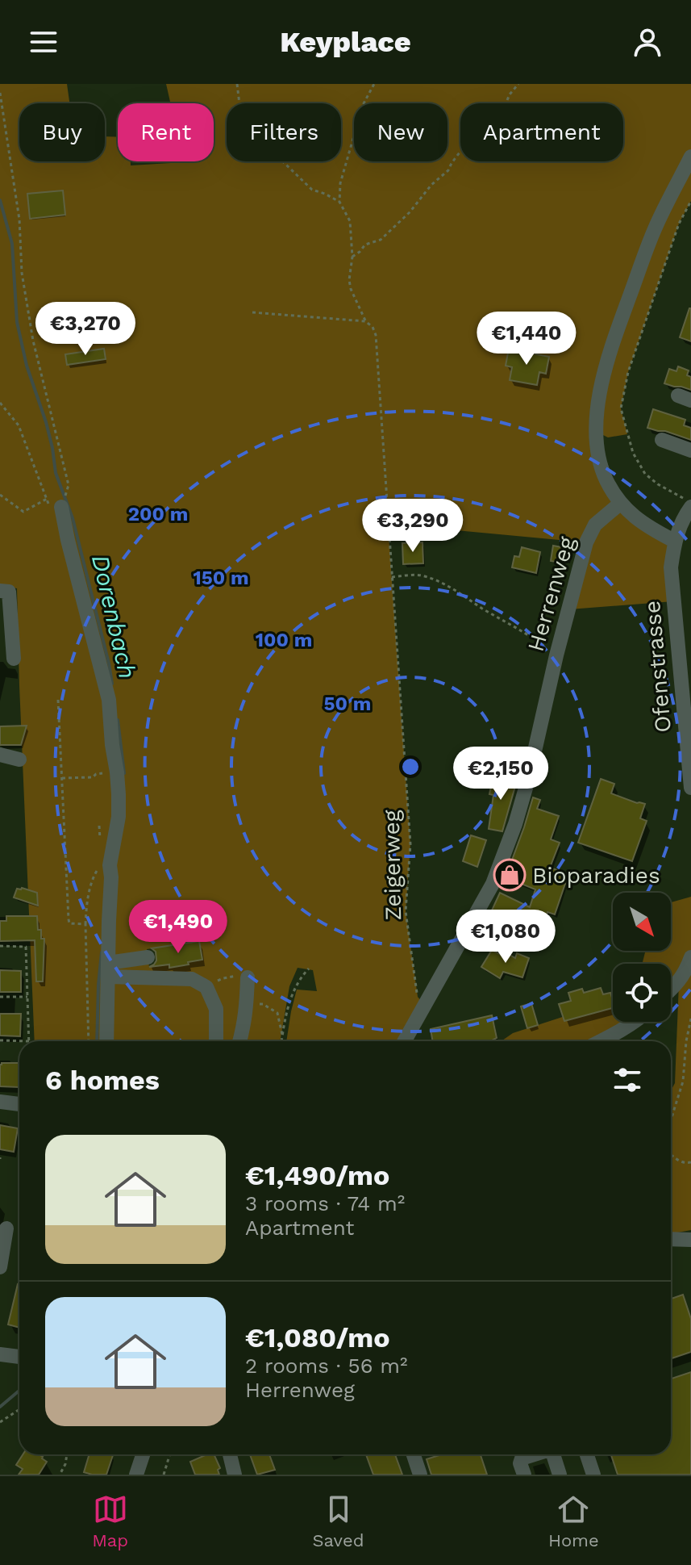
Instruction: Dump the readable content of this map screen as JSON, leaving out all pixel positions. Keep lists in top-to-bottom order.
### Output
{
  "streets": {
    "street": ["Herrenweg", "Ofenstrasse"],
    "path": ["Zeigerweg"]
  },
  "crossings": [
    ["Herrenweg", "Zeigerweg"]
  ],
  "water": ["Dorenbach"],
  "places": {
    "shop": ["Bioparadies"]
  },
  "north": "bottom right",
  "page": {
    "header": "Keyplace",
    "chip": [
      "Buy",
      "Rent",
      "Filters",
      "New",
      "Apartment"
    ],
    "price": [
      "€3,270",
      "€1,440",
      "€3,290",
      "€2,150",
      "€1,490",
      "€1,080"
    ],
    "heading": "6 homes",
    "list": [
      {
        "name": "€1,490/mo",
        "note": "3 rooms · 74 m² · Apartment"
      },
      {
        "name": "€1,080/mo",
        "note": "2 rooms · 56 m² · Herrenweg"
      }
    ],
    "tabs": ["Map", "Saved", "Home"]
  },
  "rings": [
    "200 m",
    "150 m",
    "100 m",
    "50 m"
  ]
}
